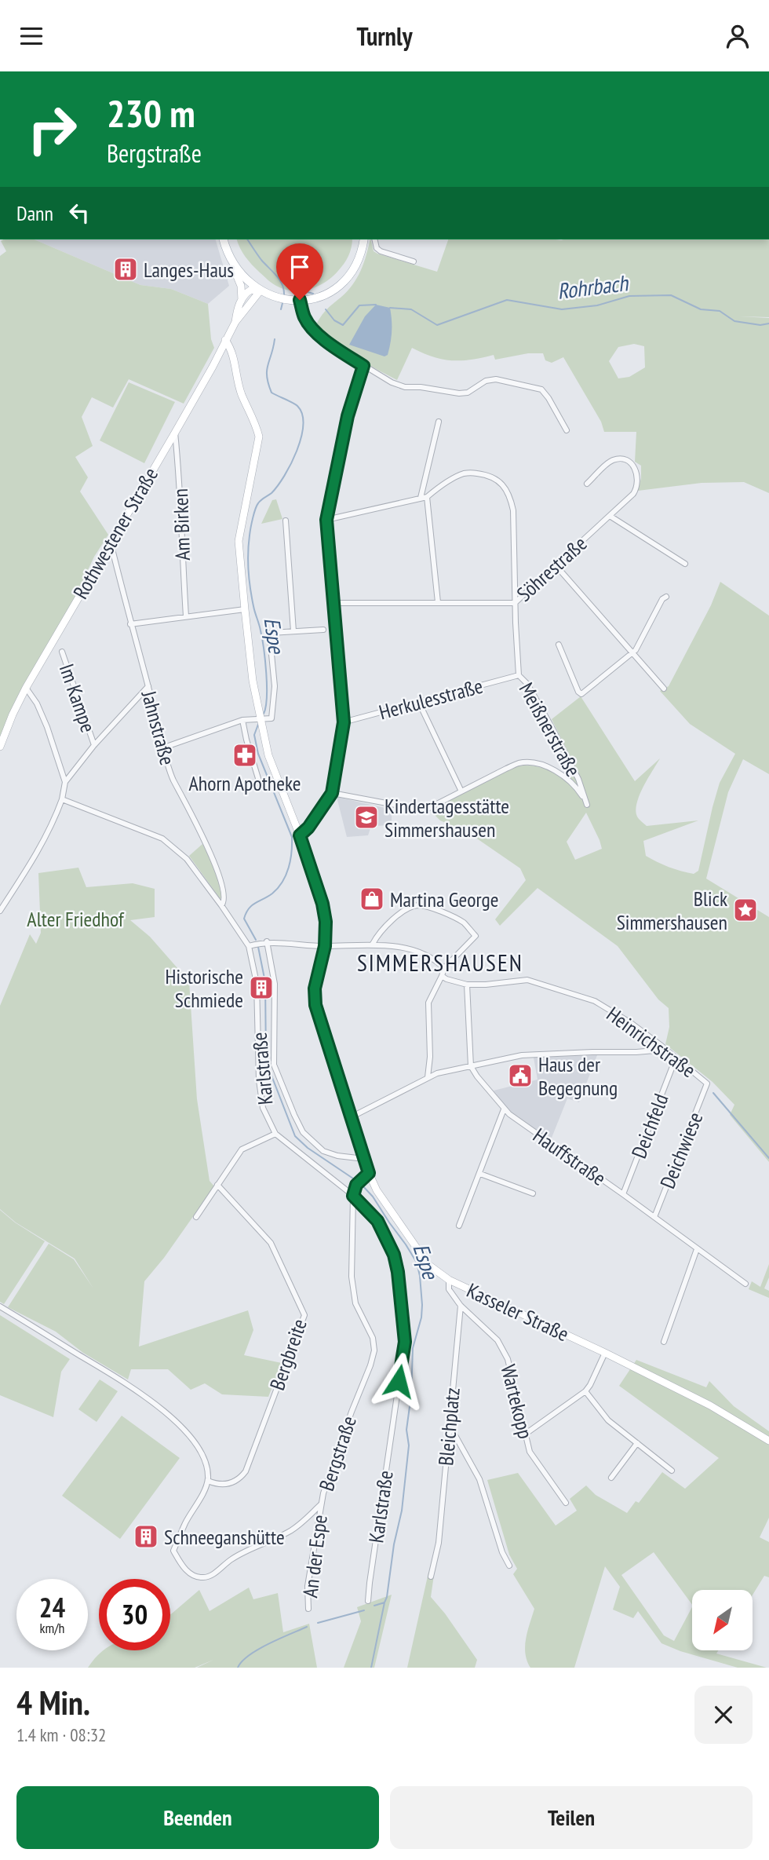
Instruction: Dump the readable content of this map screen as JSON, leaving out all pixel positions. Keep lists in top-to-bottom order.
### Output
{
  "streets": {
    "street": [
      "Am Birken",
      "Rothwestener Straße",
      "Söhrestraße",
      "Im Kampe",
      "Herkulesstraße",
      "Jahnstraße",
      "Meißnerstraße",
      "Heinrichstraße",
      "Karlstraße",
      "Deichfeld",
      "Deichwiese",
      "Hauffstraße",
      "Kasseler Straße",
      "Bergbreite",
      "Wartekopp",
      "Bleichplatz",
      "Bergstraße",
      "An der Espe"
    ]
  },
  "crossings": [
    ["Am Birken", "Rothwestener Straße"],
    ["Rothwestener Straße", "Jahnstraße"],
    ["Rothwestener Straße", "Kasseler Straße"],
    ["Söhrestraße", "Meißnerstraße"],
    ["Im Kampe", "Jahnstraße"],
    ["Herkulesstraße", "Meißnerstraße"],
    ["Jahnstraße", "Karlstraße"],
    ["Heinrichstraße", "Deichfeld"],
    ["Heinrichstraße", "Deichwiese"],
    ["Karlstraße", "Bergstraße"],
    ["Deichfeld", "Hauffstraße"],
    ["Deichwiese", "Hauffstraße"],
    ["Kasseler Straße", "Bergstraße"],
    ["Bergbreite", "Bergstraße"],
    ["Wartekopp", "Bleichplatz"],
    ["Bergstraße", "An der Espe"]
  ],
  "districts": ["SIMMERSHAUSEN"],
  "water": ["Rohrbach", "Espe"],
  "parks": ["Alter Friedhof"],
  "places": {
    "building": ["Langes-Haus", "Historische Schmiede", "Schneeganshütte"],
    "pharmacy": ["Ahorn Apotheke"],
    "school or university": ["Kindertagesstätte Simmershausen"],
    "shop": ["Martina George"],
    "place": ["Blick Simmershausen"],
    "public building": ["Haus der Begegnung"]
  },
  "north": "bottom left",
  "page": {
    "header": "Turnly",
    "turn": ["230 m", "Bergstraße"],
    "then": "Dann",
    "speed": "24 km/h",
    "limit": "30",
    "heading": ["4 Min.", "1.4 km · 08:32"],
    "buttons": ["Beenden", "Teilen"]
  }
}
